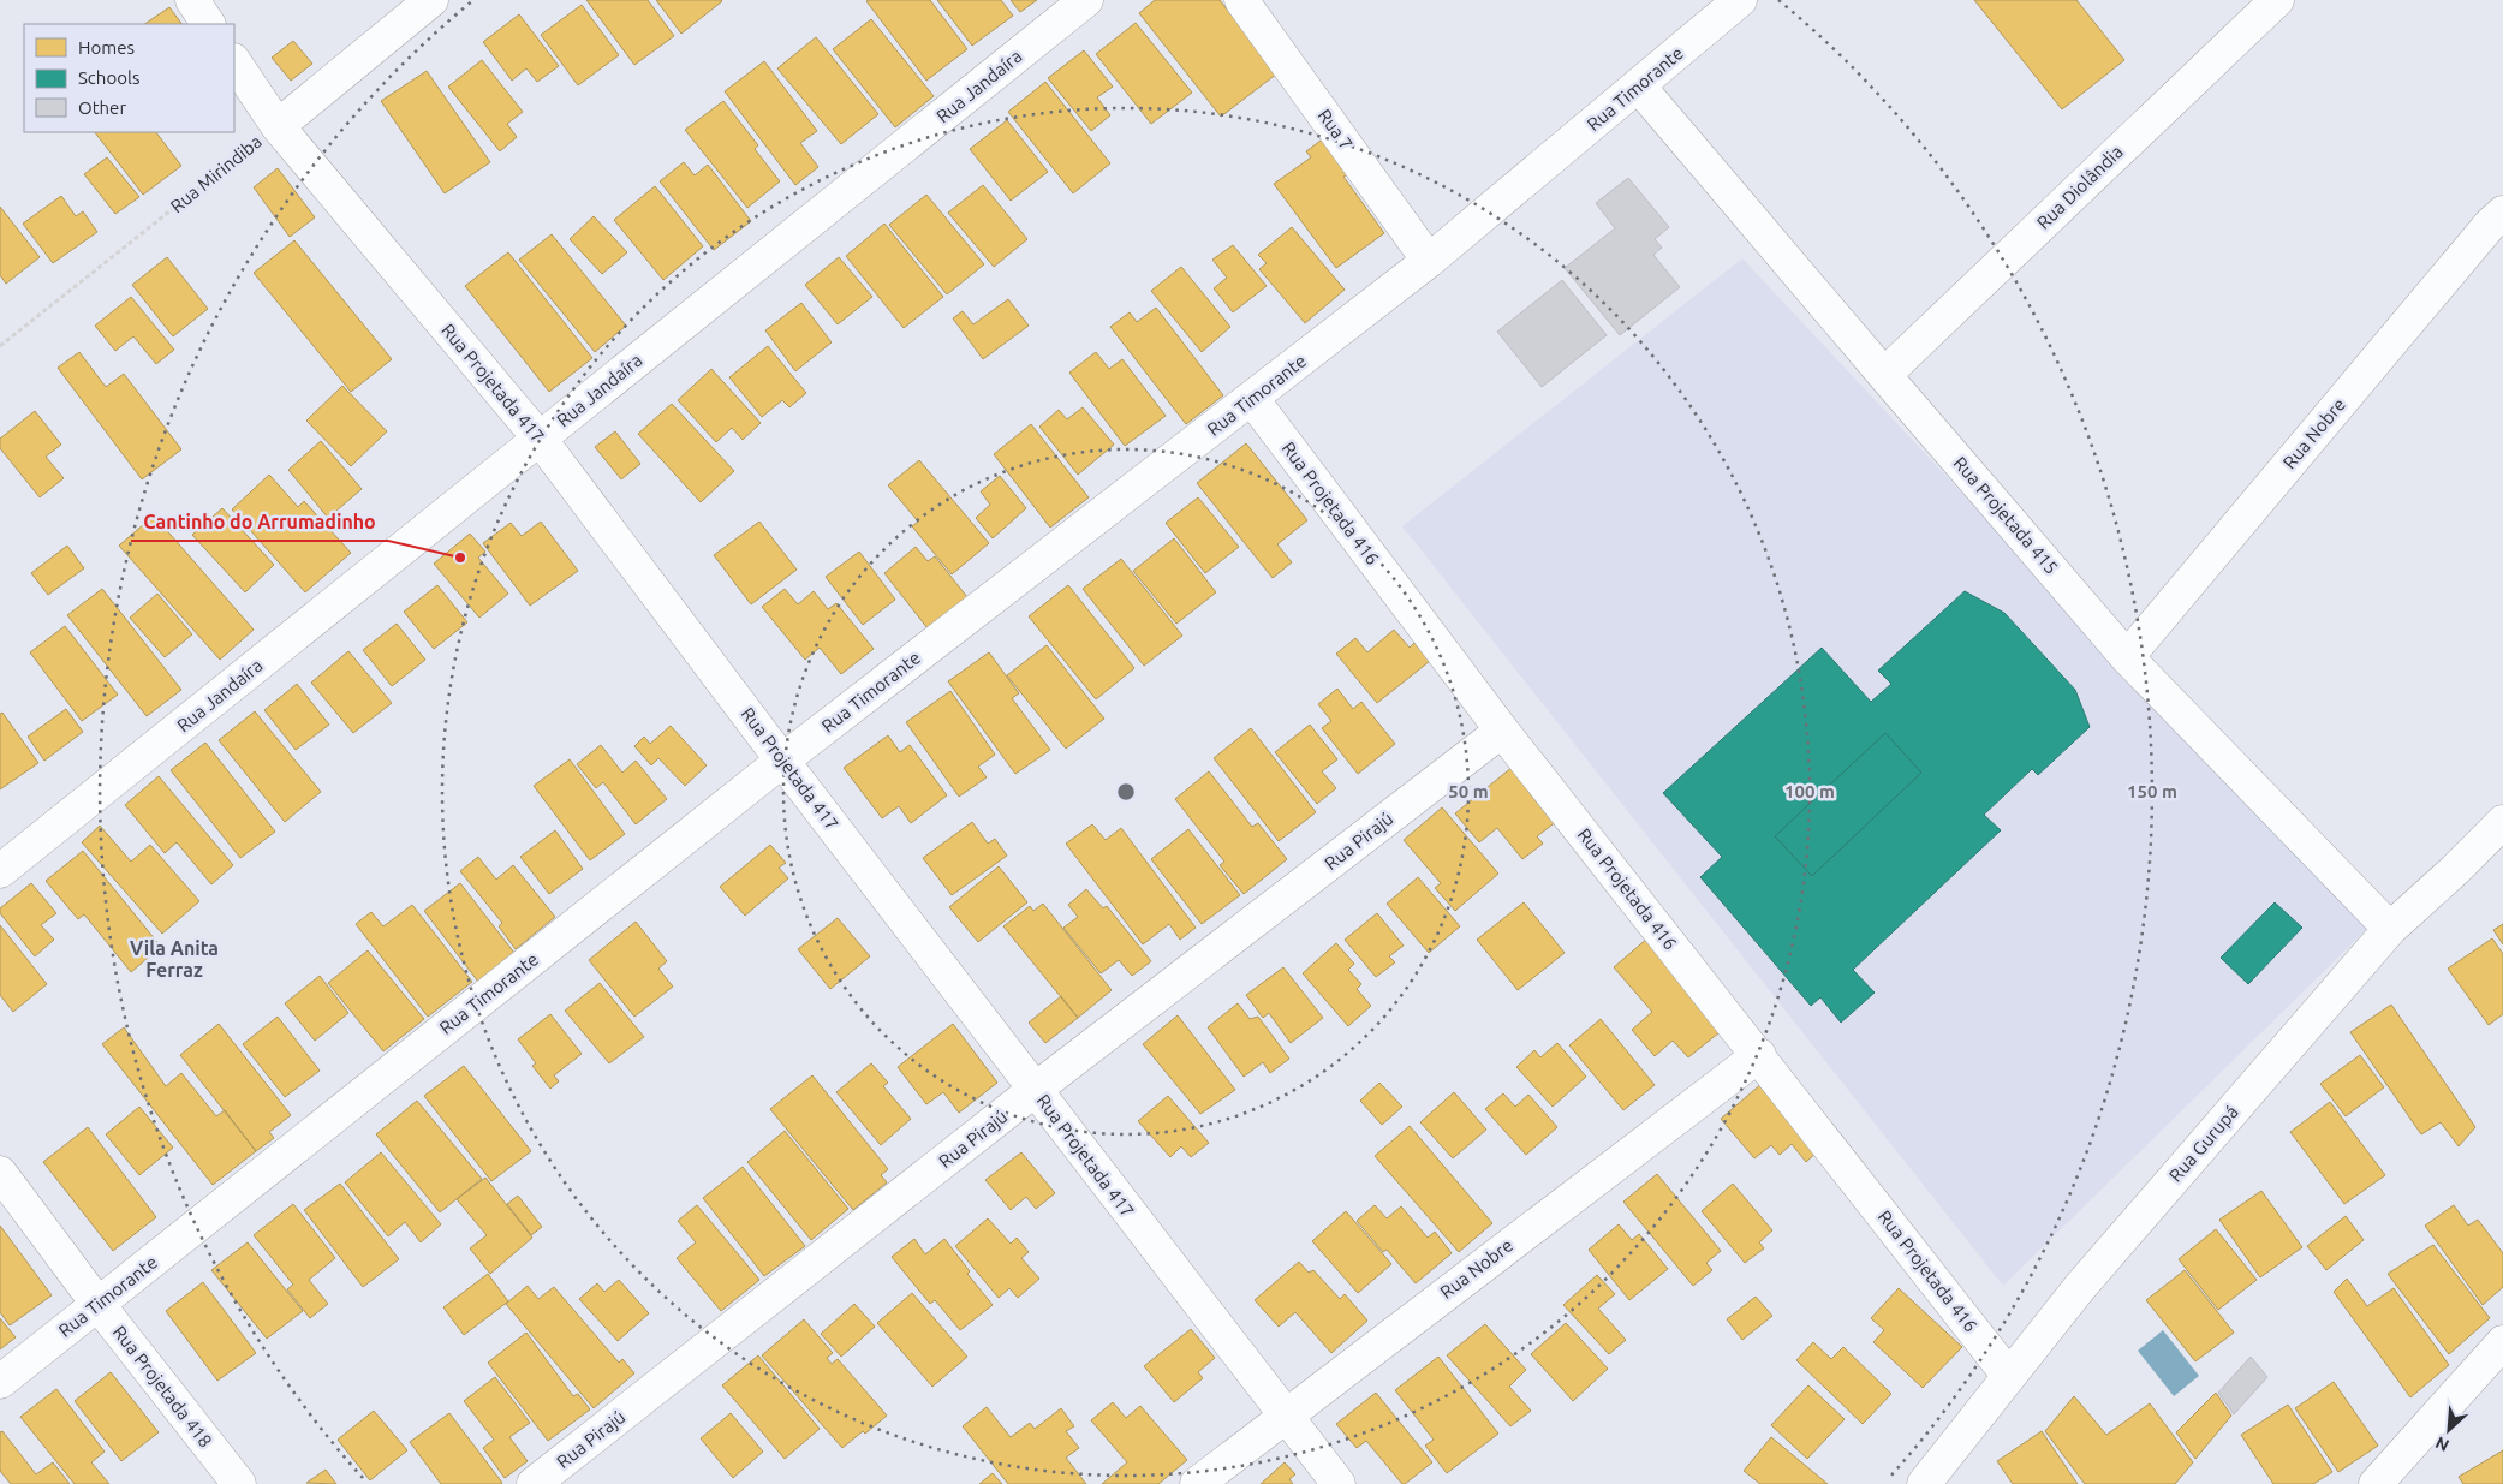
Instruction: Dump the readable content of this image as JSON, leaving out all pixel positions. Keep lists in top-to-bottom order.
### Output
{
  "streets": {
    "street": [
      "Rua Jandaíra",
      "Rua Timorante",
      "Rua 7",
      "Rua Mirindiba",
      "Rua Diolândia",
      "Rua Projetada 417",
      "Rua Nobre",
      "Rua Projetada 416",
      "Rua Projetada 415",
      "Rua Pirajú",
      "Rua Gurupá",
      "Rua Projetada 418"
    ]
  },
  "crossings": [
    ["Rua Jandaíra", "Rua Projetada 417"],
    ["Rua Timorante", "Rua 7"],
    ["Rua Timorante", "Rua Projetada 417"],
    ["Rua Timorante", "Rua Projetada 416"],
    ["Rua Timorante", "Rua Projetada 415"],
    ["Rua Timorante", "Rua Projetada 418"],
    ["Rua Mirindiba", "Rua Projetada 417"],
    ["Rua Diolândia", "Rua Projetada 415"],
    ["Rua Projetada 417", "Rua Nobre"],
    ["Rua Projetada 417", "Rua Pirajú"],
    ["Rua Nobre", "Rua Projetada 416"],
    ["Rua Nobre", "Rua Projetada 415"],
    ["Rua Projetada 416", "Rua Pirajú"],
    ["Rua Projetada 416", "Rua Gurupá"],
    ["Rua Projetada 415", "Rua Gurupá"]
  ],
  "districts": ["Vila Anita Ferraz"],
  "places": ["Cantinho do Arrumadinho"],
  "legend": ["Homes", "Schools", "Other"],
  "north": "bottom left",
  "rings": ["50 m", "100 m", "150 m"]
}
